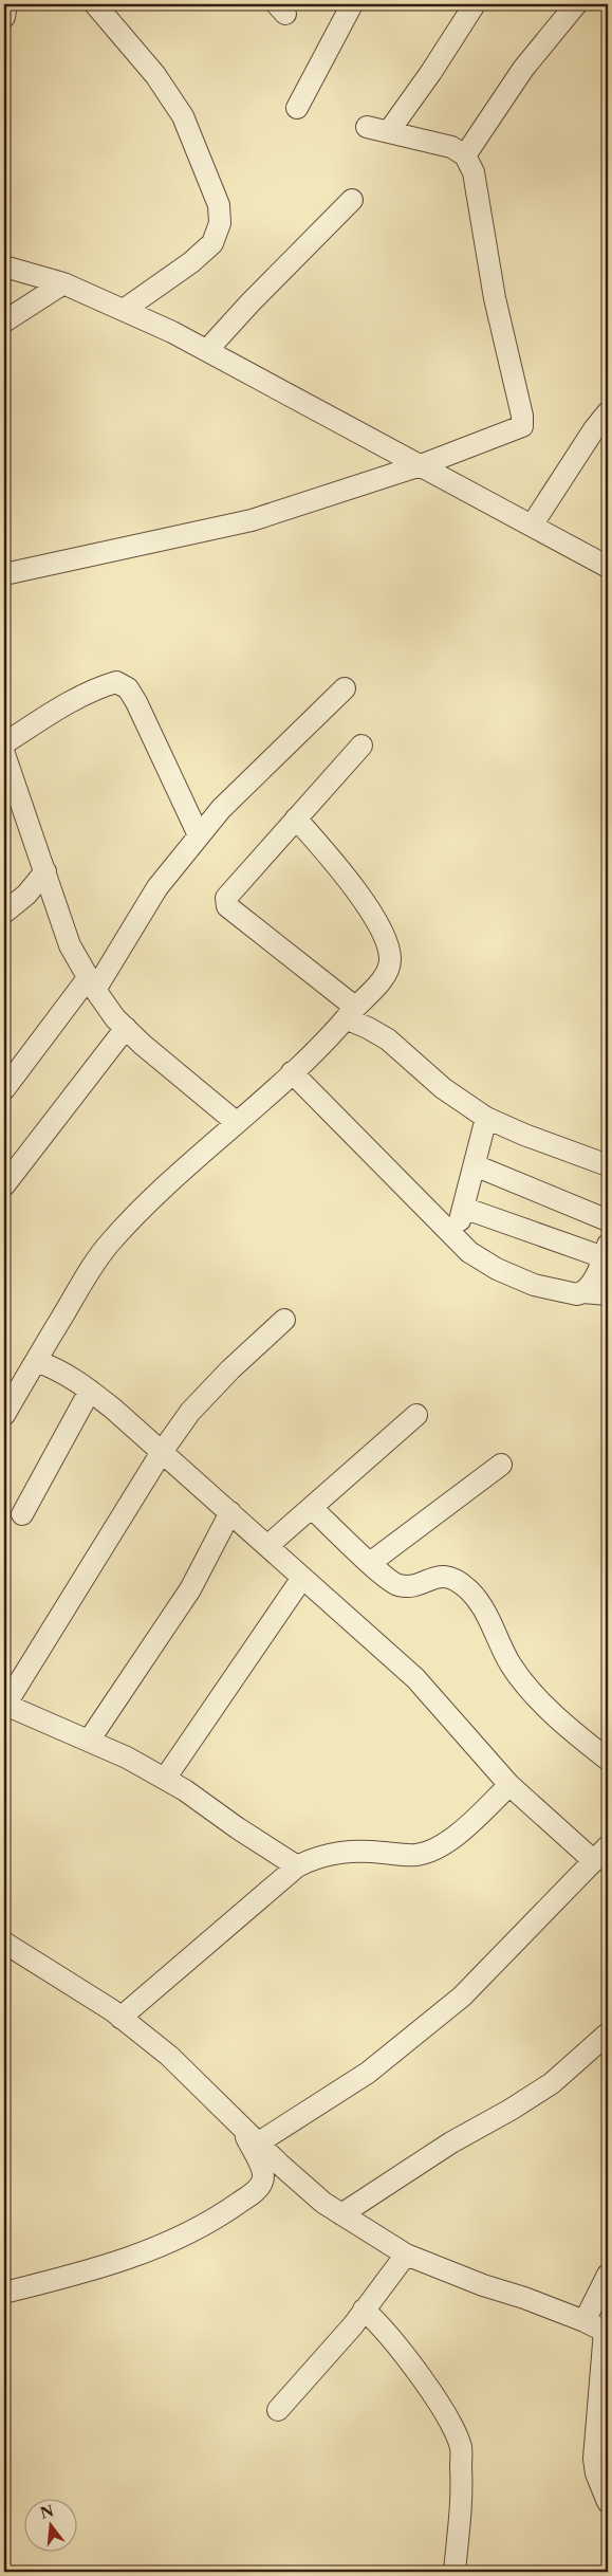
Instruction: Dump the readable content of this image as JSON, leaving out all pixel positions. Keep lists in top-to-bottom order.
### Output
{
  "north": "top"
}
